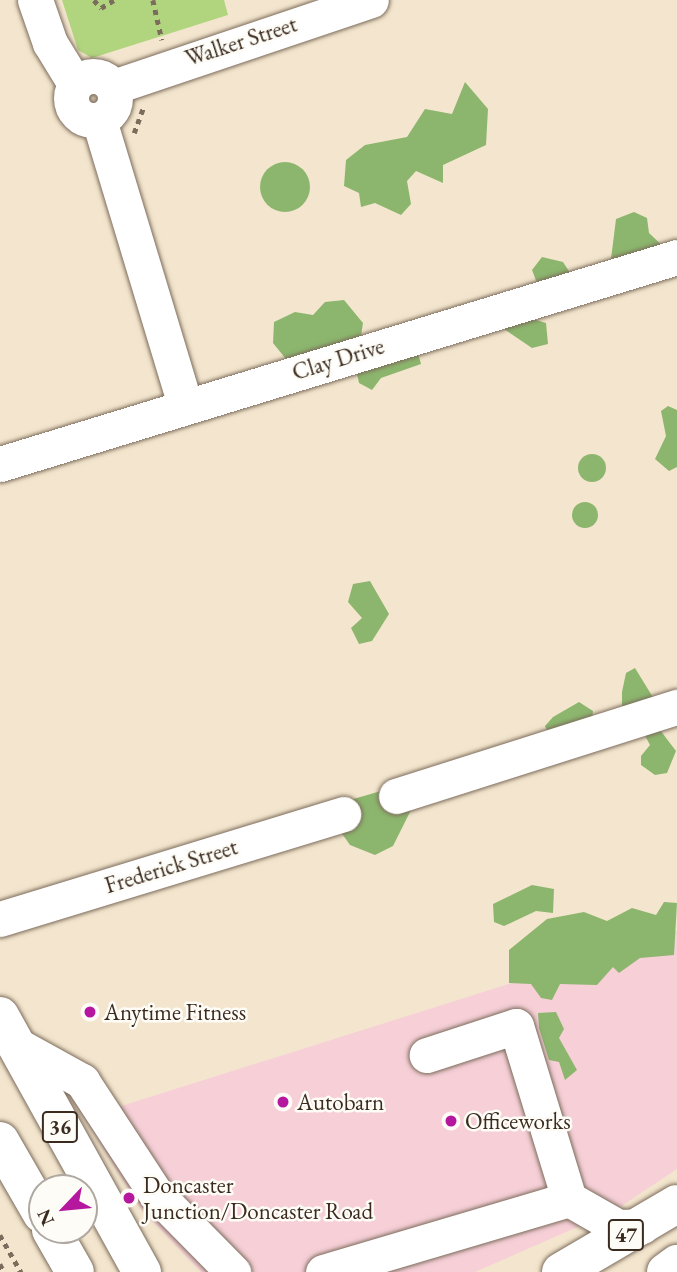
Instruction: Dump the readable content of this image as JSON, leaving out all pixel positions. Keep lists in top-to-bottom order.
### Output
{
  "streets": {
    "main road": ["36", "47"],
    "street": ["Walker Street", "Clay Drive", "Frederick Street"]
  },
  "places": [
    "Anytime Fitness",
    "Autobarn",
    "Officeworks",
    "Doncaster Junction/Doncaster Road"
  ],
  "north": "bottom left"
}
